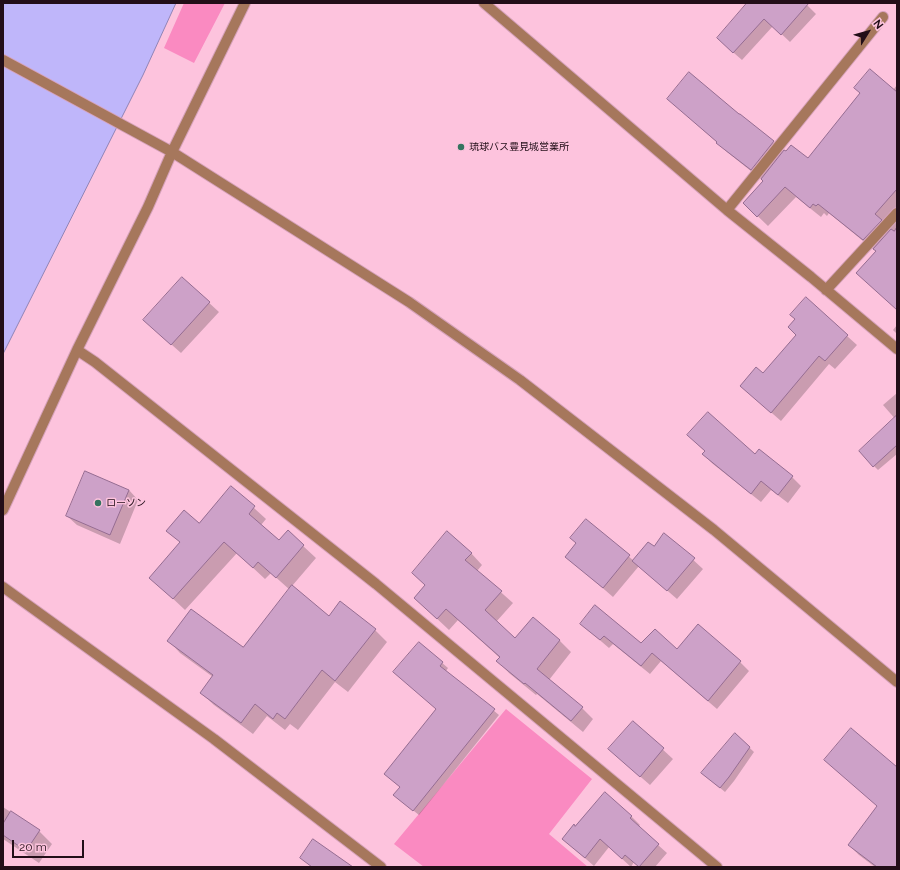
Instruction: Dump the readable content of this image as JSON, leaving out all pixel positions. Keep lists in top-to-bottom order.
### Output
{
  "places": ["琉球バス豊見城営業所", "ローソン"],
  "scale_bar": "20 m",
  "north": "top right"
}
